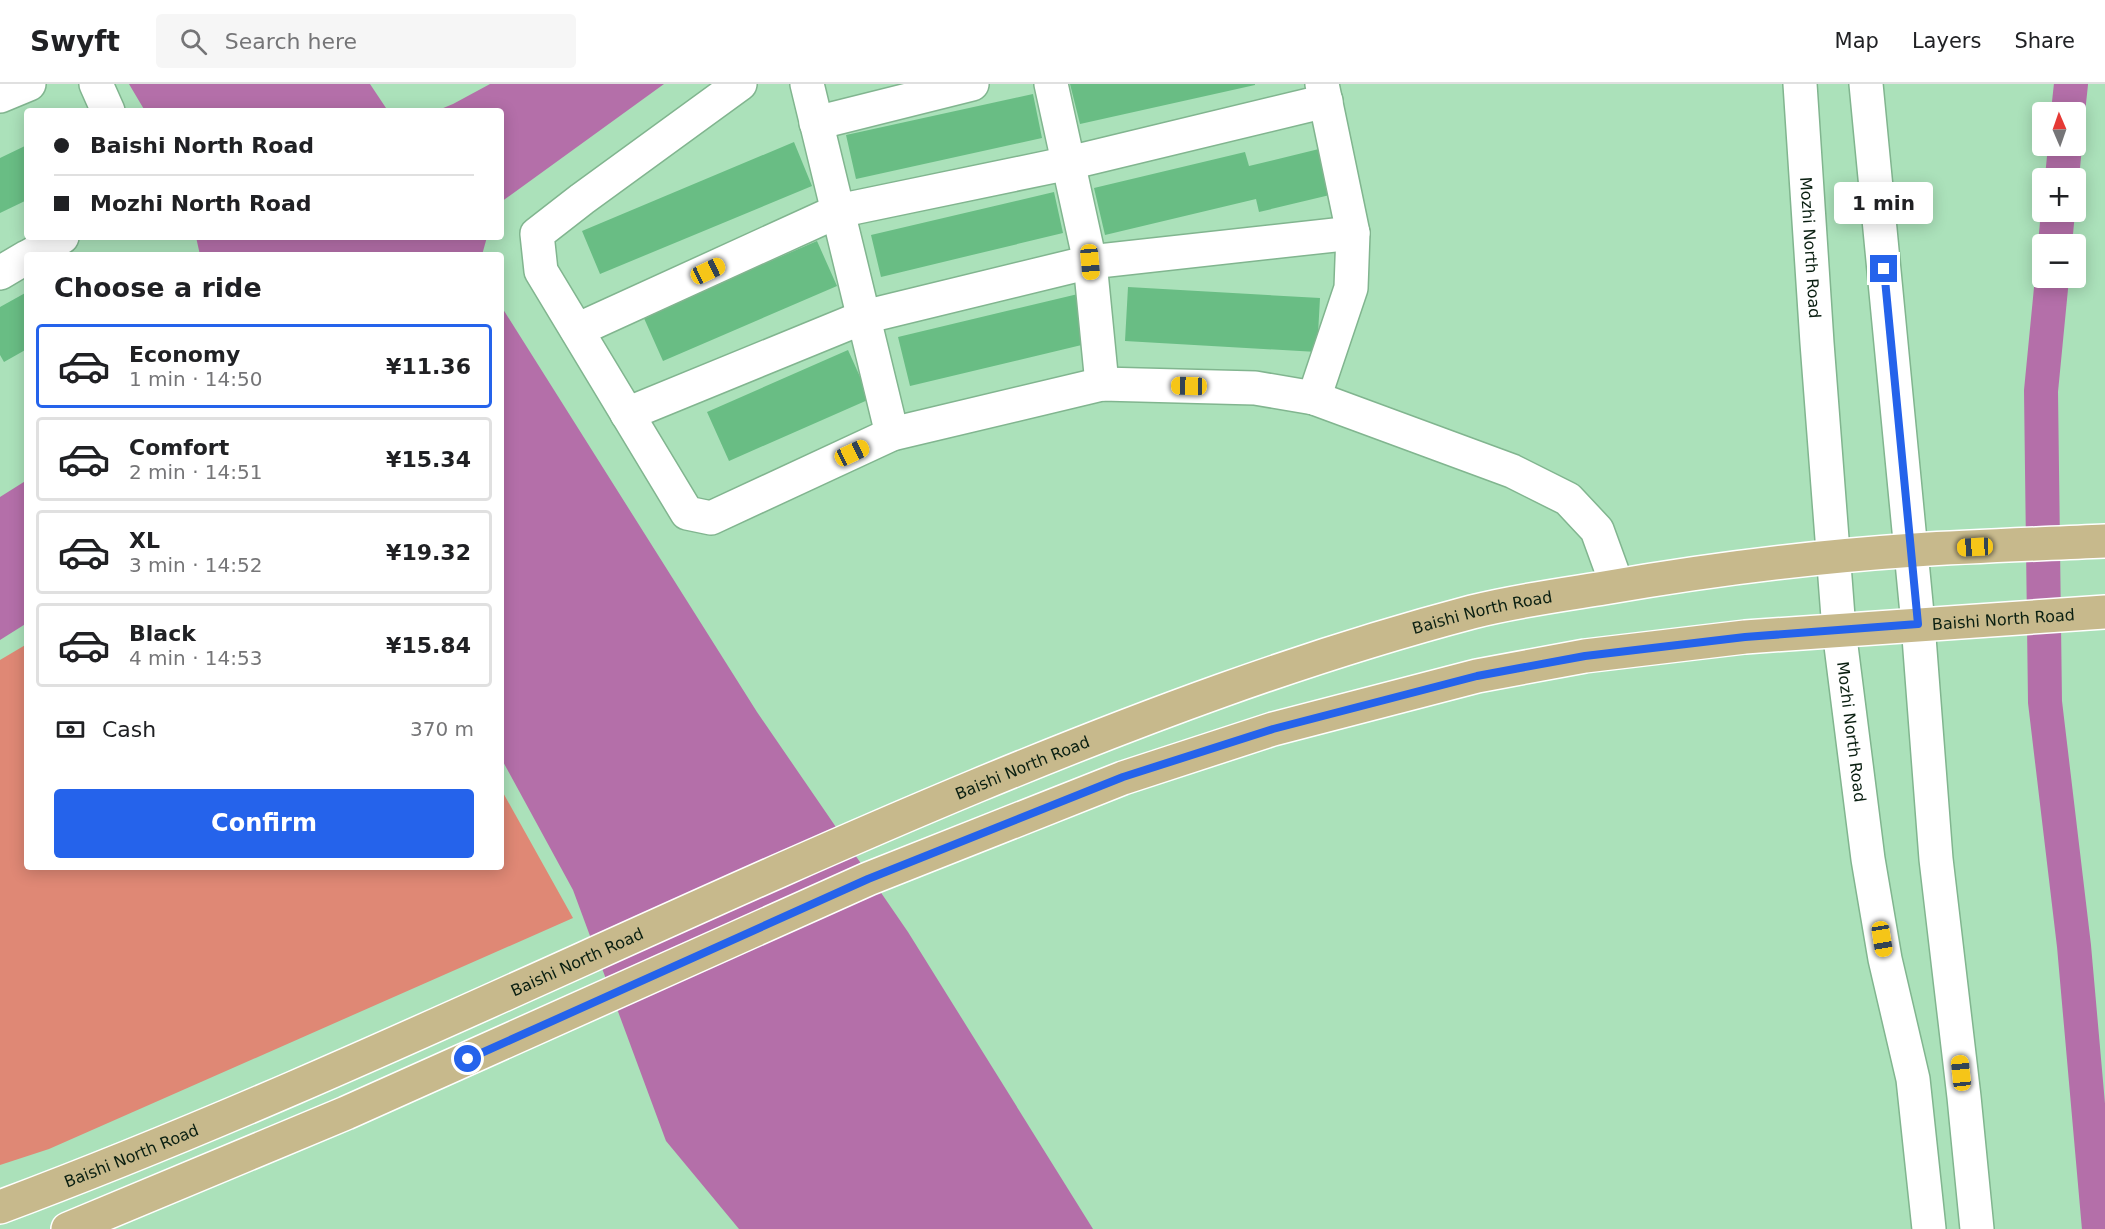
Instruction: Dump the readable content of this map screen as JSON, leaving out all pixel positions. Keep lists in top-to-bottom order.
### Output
{
  "streets": {
    "main road": ["Baishi North Road"],
    "street": ["Mozhi North Road"]
  },
  "crossings": [
    ["Mozhi North Road", "Baishi North Road"]
  ],
  "north": "top",
  "page": {
    "header": "Swyft",
    "search": "Search here",
    "nav": ["Map", "Layers", "Share"],
    "map_buttons": ["+", "−"],
    "banner": ["Baishi North Road", "Mozhi North Road"],
    "bubble": "1 min",
    "heading": "Choose a ride",
    "list": [
      {
        "name": "Economy",
        "note": "1 min · 14:50",
        "value": "¥11.36"
      },
      {
        "name": "Comfort",
        "note": "2 min · 14:51",
        "value": "¥15.34"
      },
      {
        "name": "XL",
        "note": "3 min · 14:52",
        "value": "¥19.32"
      },
      {
        "name": "Black",
        "note": "4 min · 14:53",
        "value": "¥15.84"
      }
    ],
    "pay": ["Cash", "370 m"],
    "buttons": "Confirm"
  }
}
